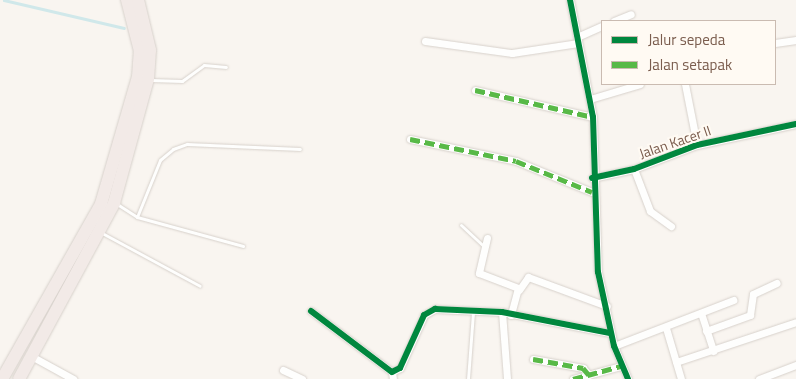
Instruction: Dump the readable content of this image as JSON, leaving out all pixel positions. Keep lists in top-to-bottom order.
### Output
{
  "streets": {
    "street": ["Jalan Kacer II"]
  },
  "legend": ["Jalur sepeda", "Jalan setapak"]
}
